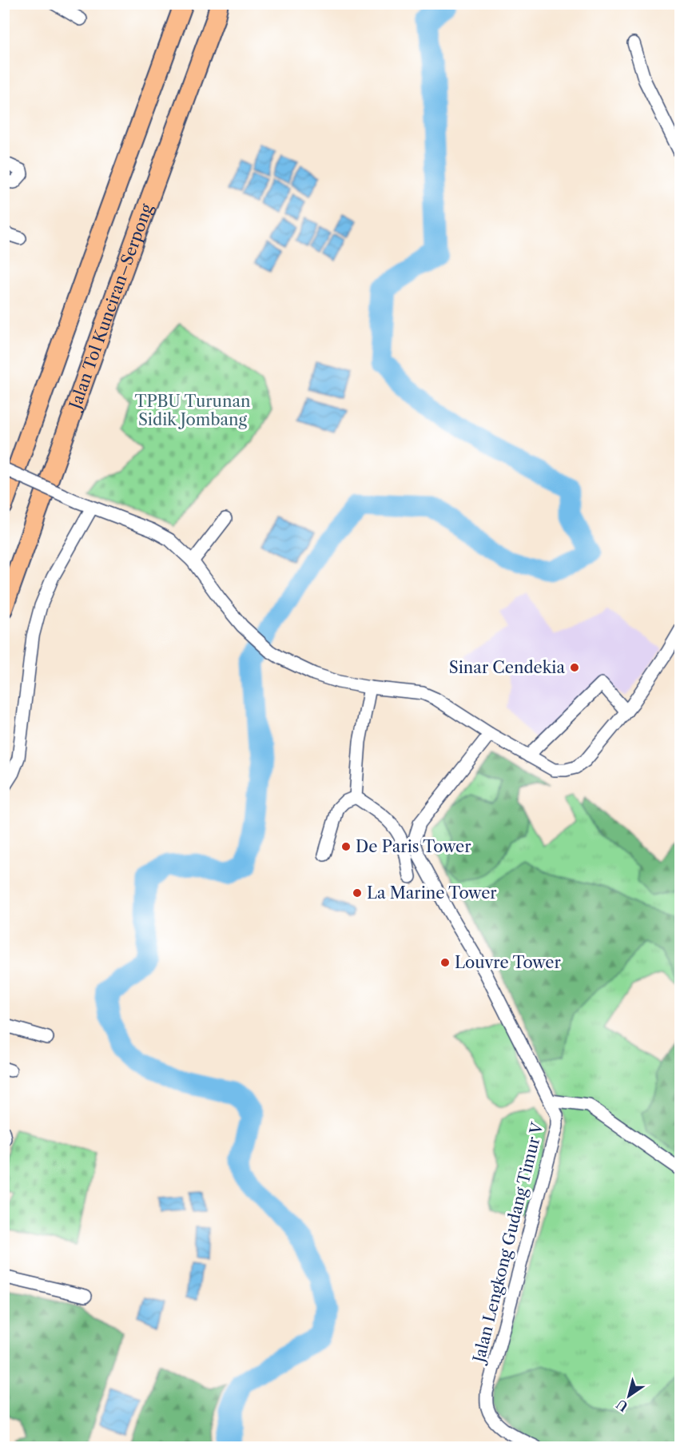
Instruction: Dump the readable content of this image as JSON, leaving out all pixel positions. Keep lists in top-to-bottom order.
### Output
{
  "streets": {
    "highway": ["Jalan Tol Kunciran–Serpong"],
    "street": ["Jalan Lengkong Gudang Timur V"]
  },
  "parks": ["TPBU Turunan Sidik Jombang"],
  "places": [
    "Sinar Cendekia",
    "De Paris Tower",
    "La Marine Tower",
    "Louvre Tower"
  ],
  "north": "bottom left"
}
